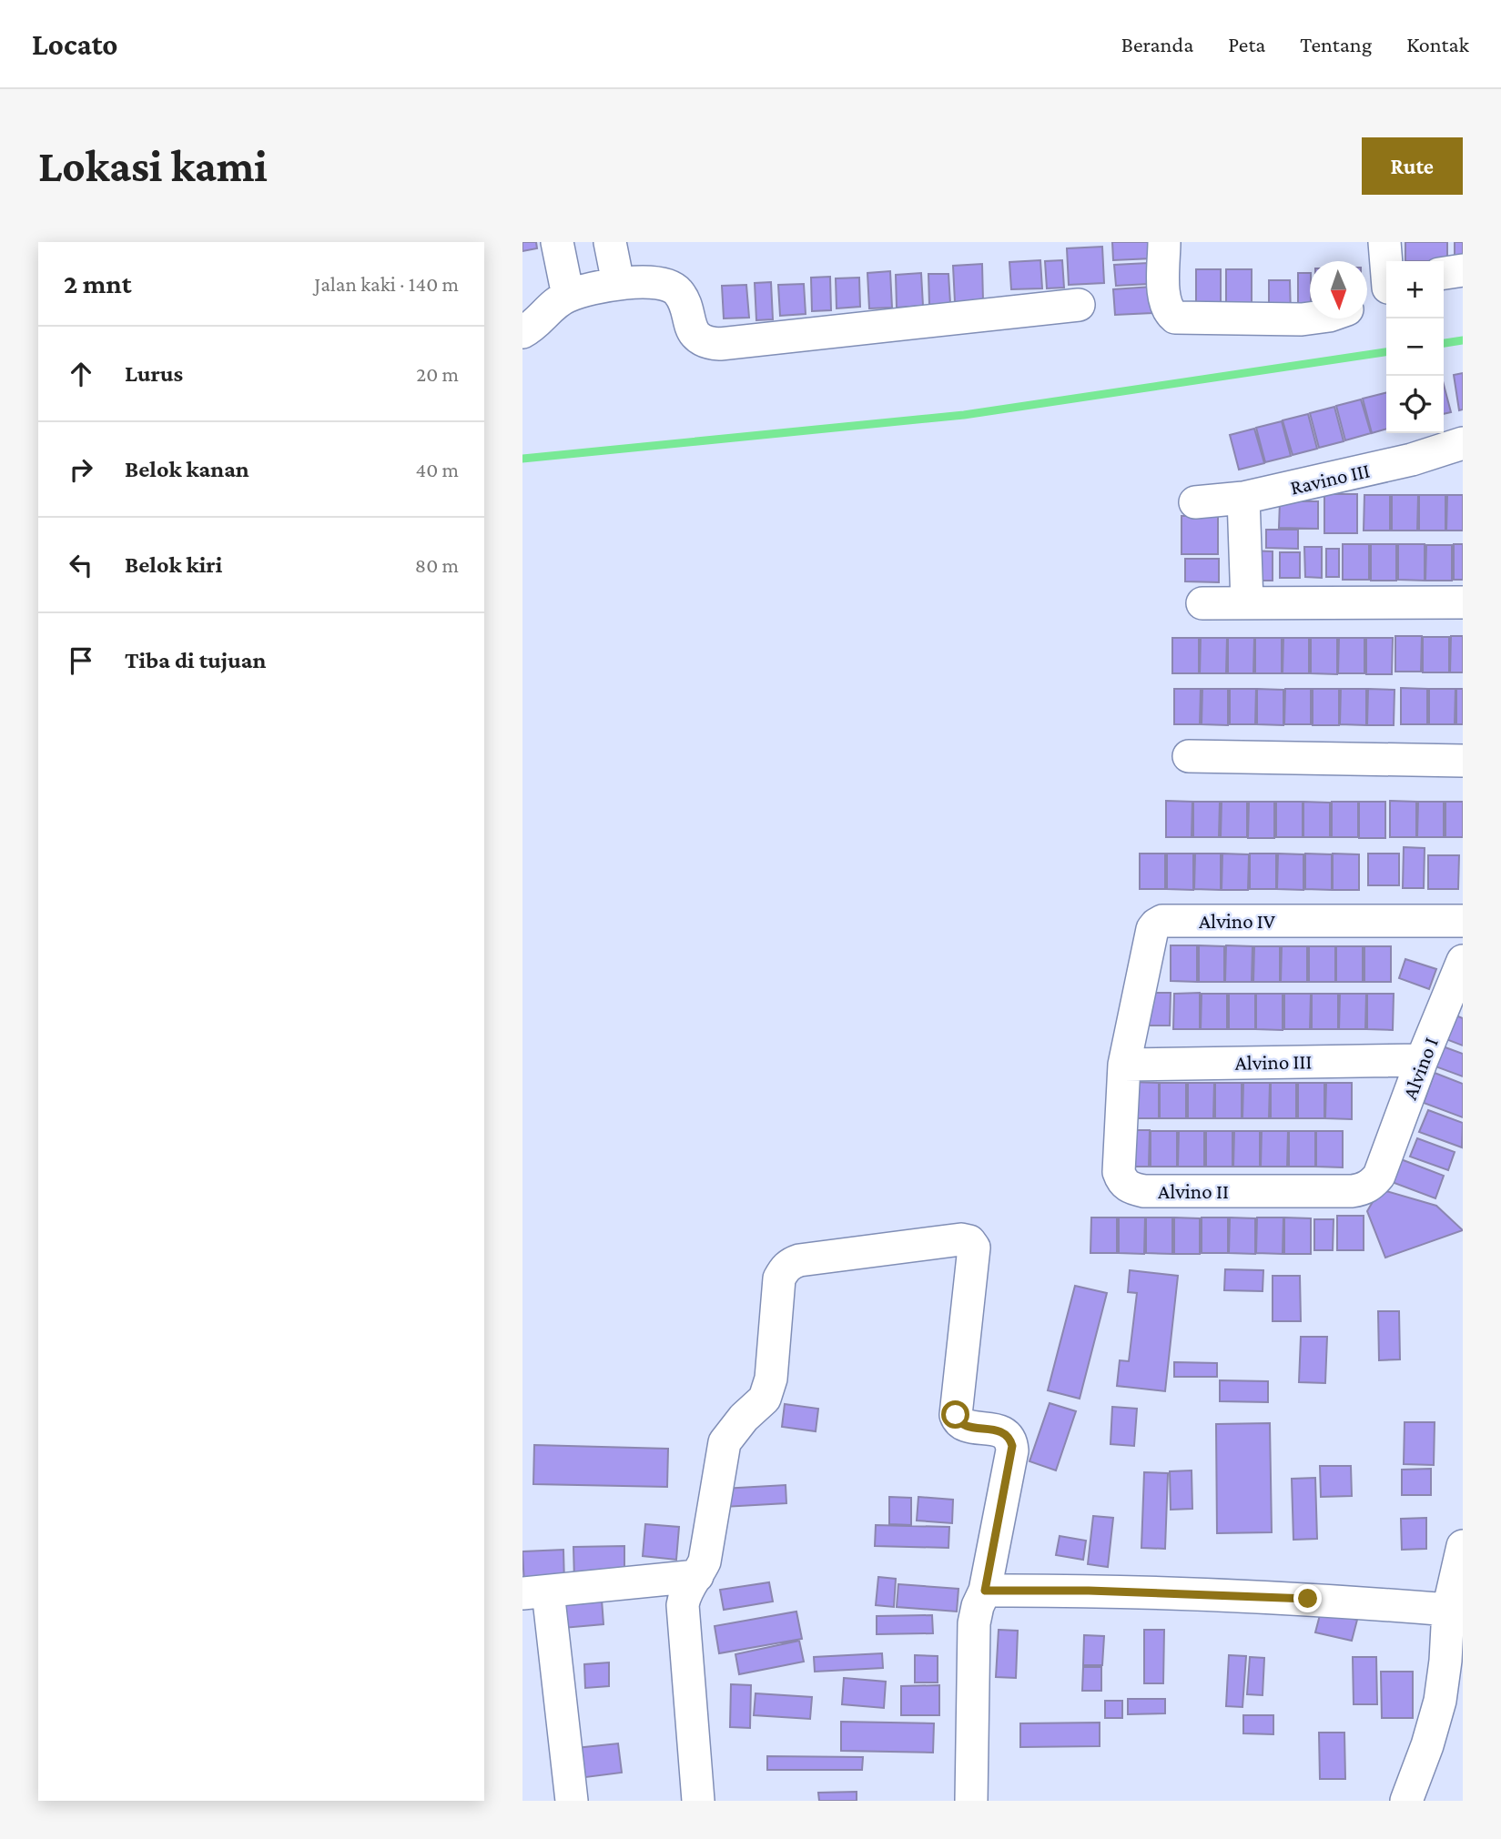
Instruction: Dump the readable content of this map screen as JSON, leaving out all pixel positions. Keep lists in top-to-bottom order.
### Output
{
  "streets": {
    "street": [
      "Ravino III",
      "Alvino IV",
      "Alvino III",
      "Alvino I",
      "Alvino II"
    ]
  },
  "crossings": [
    ["Alvino IV", "Alvino III"],
    ["Alvino IV", "Alvino II"],
    ["Alvino III", "Alvino I"],
    ["Alvino III", "Alvino II"],
    ["Alvino I", "Alvino II"]
  ],
  "north": "bottom",
  "page": {
    "header": "Locato",
    "nav": [
      "Beranda",
      "Peta",
      "Tentang",
      "Kontak"
    ],
    "buttons": "Rute",
    "title": "Lokasi kami",
    "heading": ["2 mnt", "Jalan kaki · 140 m"],
    "map_buttons": ["+", "−"],
    "list": [
      ["Lurus", "20 m"],
      ["Belok kanan", "40 m"],
      ["Belok kiri", "80 m"],
      "Tiba di tujuan"
    ]
  }
}
